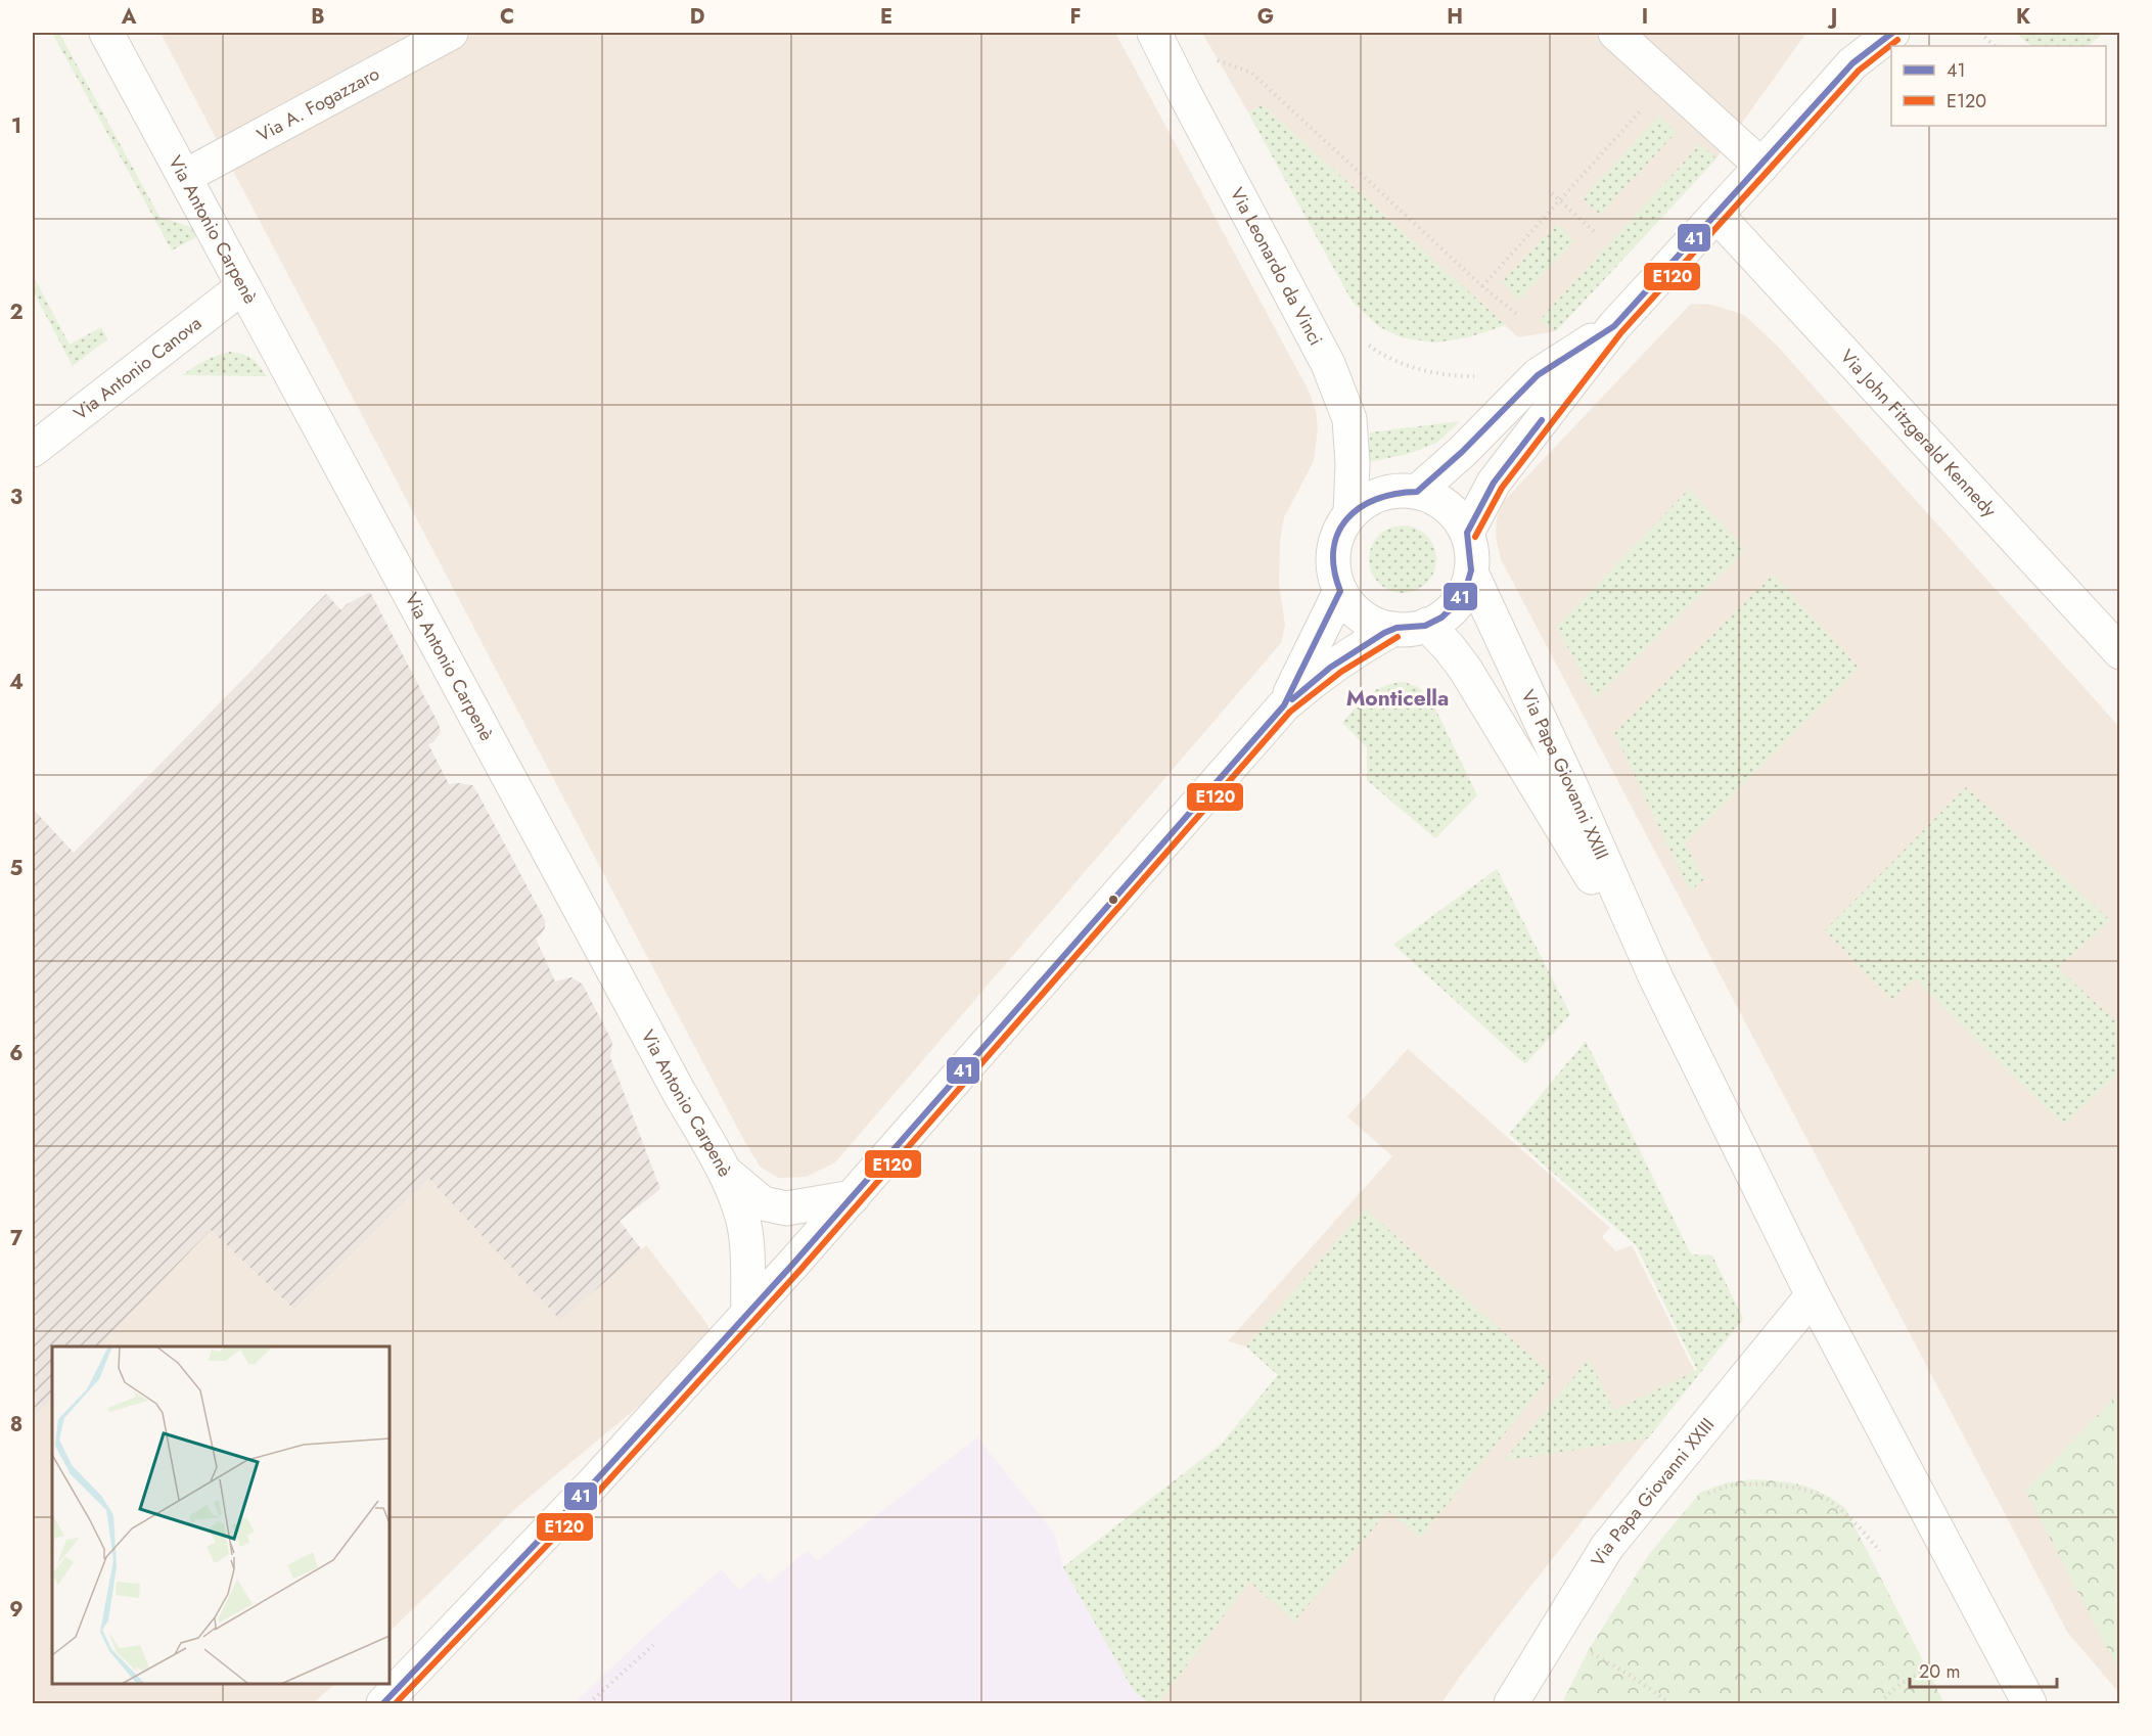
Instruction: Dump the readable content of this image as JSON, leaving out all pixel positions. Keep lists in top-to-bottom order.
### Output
{
  "streets": {
    "street": [
      "Via A. Fogazzaro",
      "Via Antonio Carpenè",
      "Via Leonardo da Vinci",
      "Via Antonio Canova",
      "Via John Fitzgerald Kennedy",
      "Via Papa Giovanni XXIII"
    ]
  },
  "crossings": [
    ["Via A. Fogazzaro", "Via Antonio Carpenè"],
    ["Via Antonio Carpenè", "Via Antonio Canova"],
    ["Via Leonardo da Vinci", "Via Papa Giovanni XXIII"]
  ],
  "districts": ["Monticella"],
  "lines": ["transit line 41", "transit line E120"],
  "legend": ["41", "E120"],
  "scale_bar": "20 m",
  "grid": {
    "columns": [
      "A",
      "B",
      "C",
      "D",
      "E",
      "F",
      "G",
      "H",
      "I",
      "J",
      "K"
    ],
    "rows": [
      "1",
      "2",
      "3",
      "4",
      "5",
      "6",
      "7",
      "8",
      "9"
    ]
  }
}
